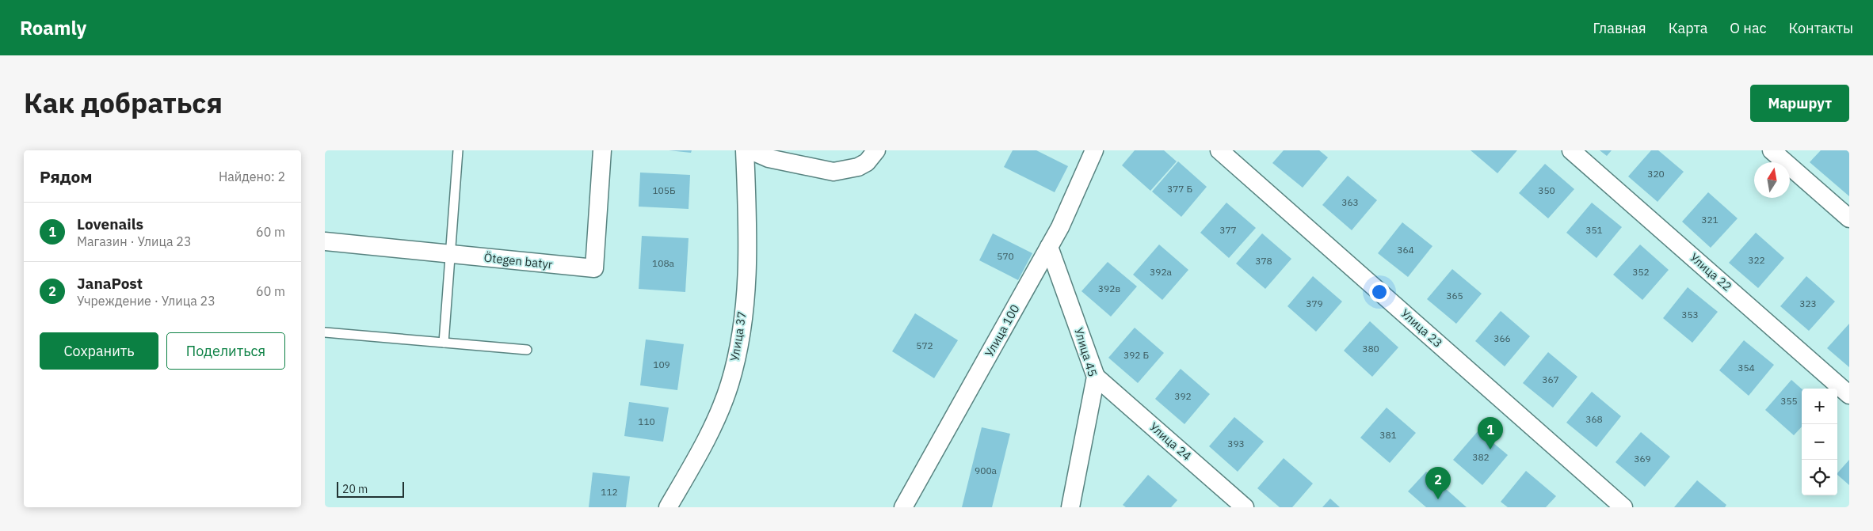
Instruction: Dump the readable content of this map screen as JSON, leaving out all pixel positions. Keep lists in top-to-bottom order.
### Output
{
  "streets": {
    "street": [
      "Ötegen batyr",
      "Улица 22",
      "Улица 23",
      "Улица 100",
      "Улица 37",
      "Улица 45",
      "Улица 24"
    ]
  },
  "crossings": [
    ["Улица 100", "Улица 45"],
    ["Улица 45", "Улица 24"]
  ],
  "house_numbers": [
    "320",
    "377 Б",
    "105Б",
    "350",
    "363",
    "321",
    "377",
    "351",
    "364",
    "570",
    "322",
    "378",
    "108а",
    "392а",
    "352",
    "392в",
    "365",
    "379",
    "323",
    "353",
    "366",
    "572",
    "380",
    "392 Б",
    "109",
    "354",
    "367",
    "392",
    "355",
    "368",
    "110",
    "381",
    "393",
    "382",
    "369",
    "900а",
    "112"
  ],
  "scale_bar": "20 m",
  "north": "top",
  "page": {
    "header": "Roamly",
    "nav": [
      "Главная",
      "Карта",
      "О нас",
      "Контакты"
    ],
    "title": "Как добраться",
    "buttons": [
      "Маршрут",
      ["Сохранить", "Поделиться"]
    ],
    "heading": ["Рядом", "Найдено: 2"],
    "list": [
      {
        "mark": "1",
        "name": "Lovenails",
        "note": "Магазин · Улица 23",
        "value": "60 m"
      },
      {
        "mark": "2",
        "name": "JanaPost",
        "note": "Учреждение · Улица 23",
        "value": "60 m"
      }
    ],
    "map_buttons": ["+", "−"],
    "pins": ["1", "2"],
    "scale": "20 m"
  }
}
